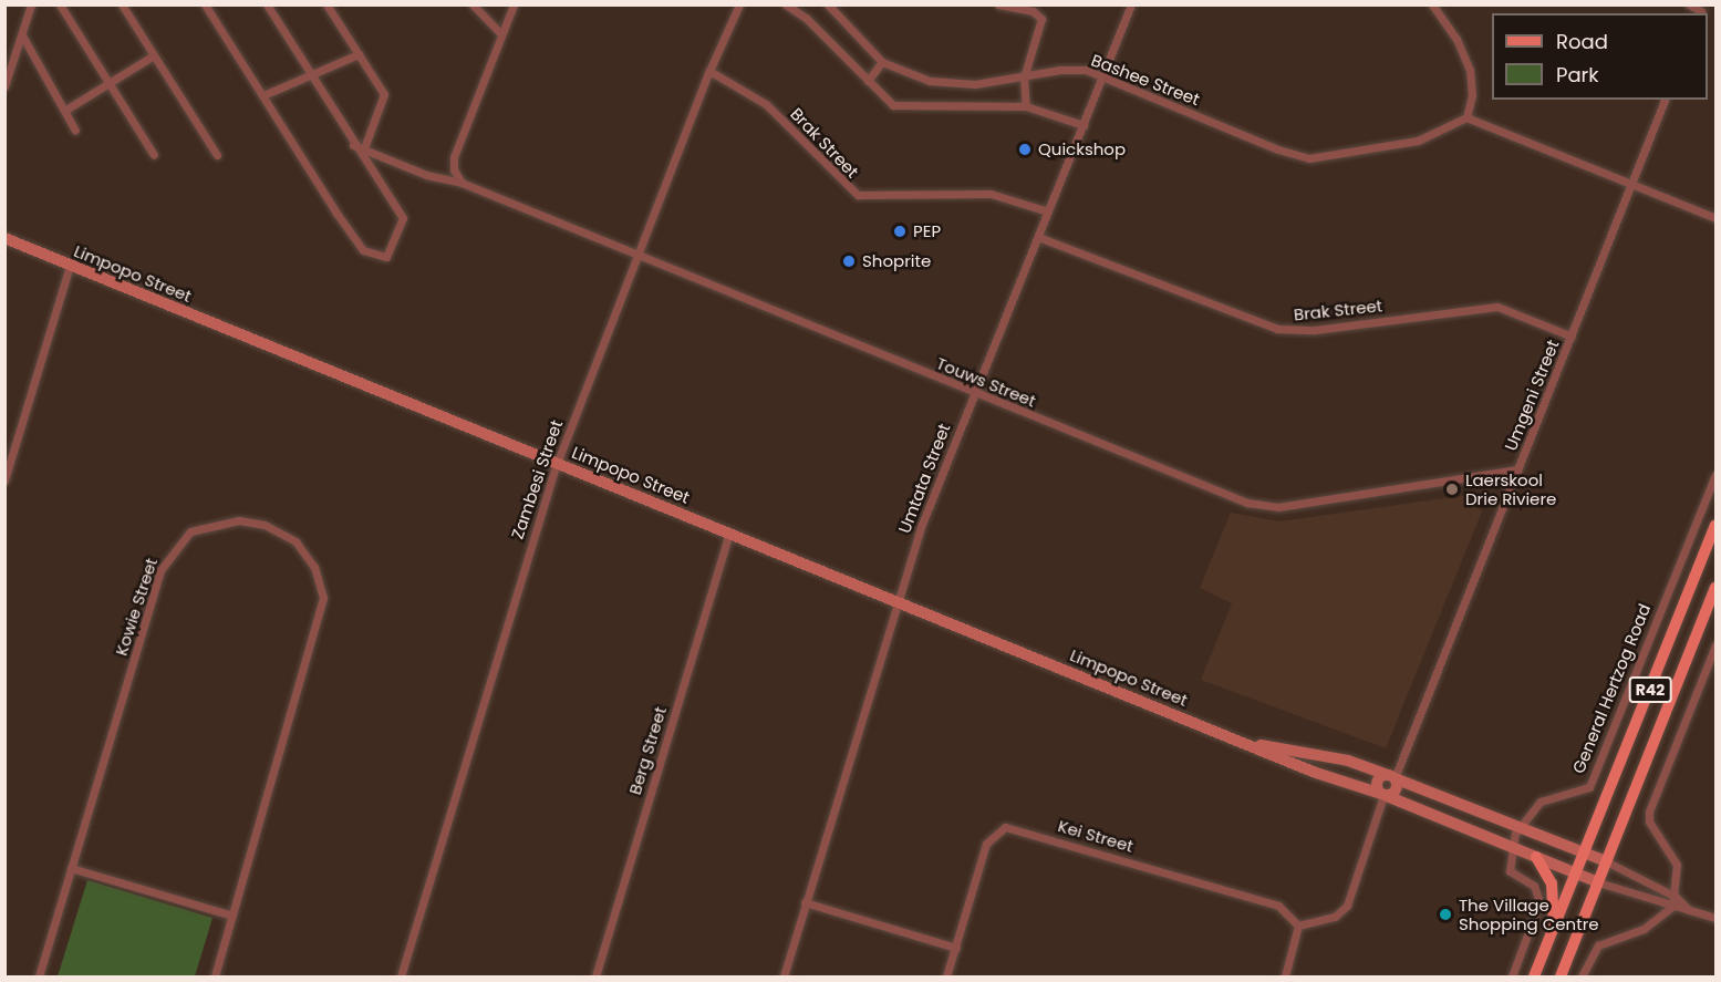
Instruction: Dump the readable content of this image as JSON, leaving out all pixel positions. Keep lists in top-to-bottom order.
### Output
{
  "streets": {
    "main road": ["R42"],
    "street": [
      "Bashee Street",
      "Brak Street",
      "Limpopo Street",
      "Touws Street",
      "Umgeni Street",
      "Umtata Street",
      "Zambesi Street",
      "Kowie Street",
      "General Hertzog Road",
      "Berg Street",
      "Kei Street"
    ]
  },
  "crossings": [
    ["Bashee Street", "Umtata Street"],
    ["Brak Street", "Umgeni Street"],
    ["Brak Street", "Umtata Street"],
    ["Brak Street", "Zambesi Street"],
    ["Limpopo Street", "Umgeni Street"],
    ["Limpopo Street", "Umtata Street"],
    ["Limpopo Street", "Zambesi Street"],
    ["Limpopo Street", "General Hertzog Road"],
    ["Limpopo Street", "R42"],
    ["Limpopo Street", "Berg Street"],
    ["Touws Street", "Umgeni Street"],
    ["Touws Street", "Umtata Street"],
    ["Touws Street", "Zambesi Street"]
  ],
  "places": [
    "Quickshop",
    "PEP",
    "Shoprite",
    "Laerskool Drie Riviere",
    "The Village Shopping Centre"
  ],
  "legend": ["Road", "Park"]
}
